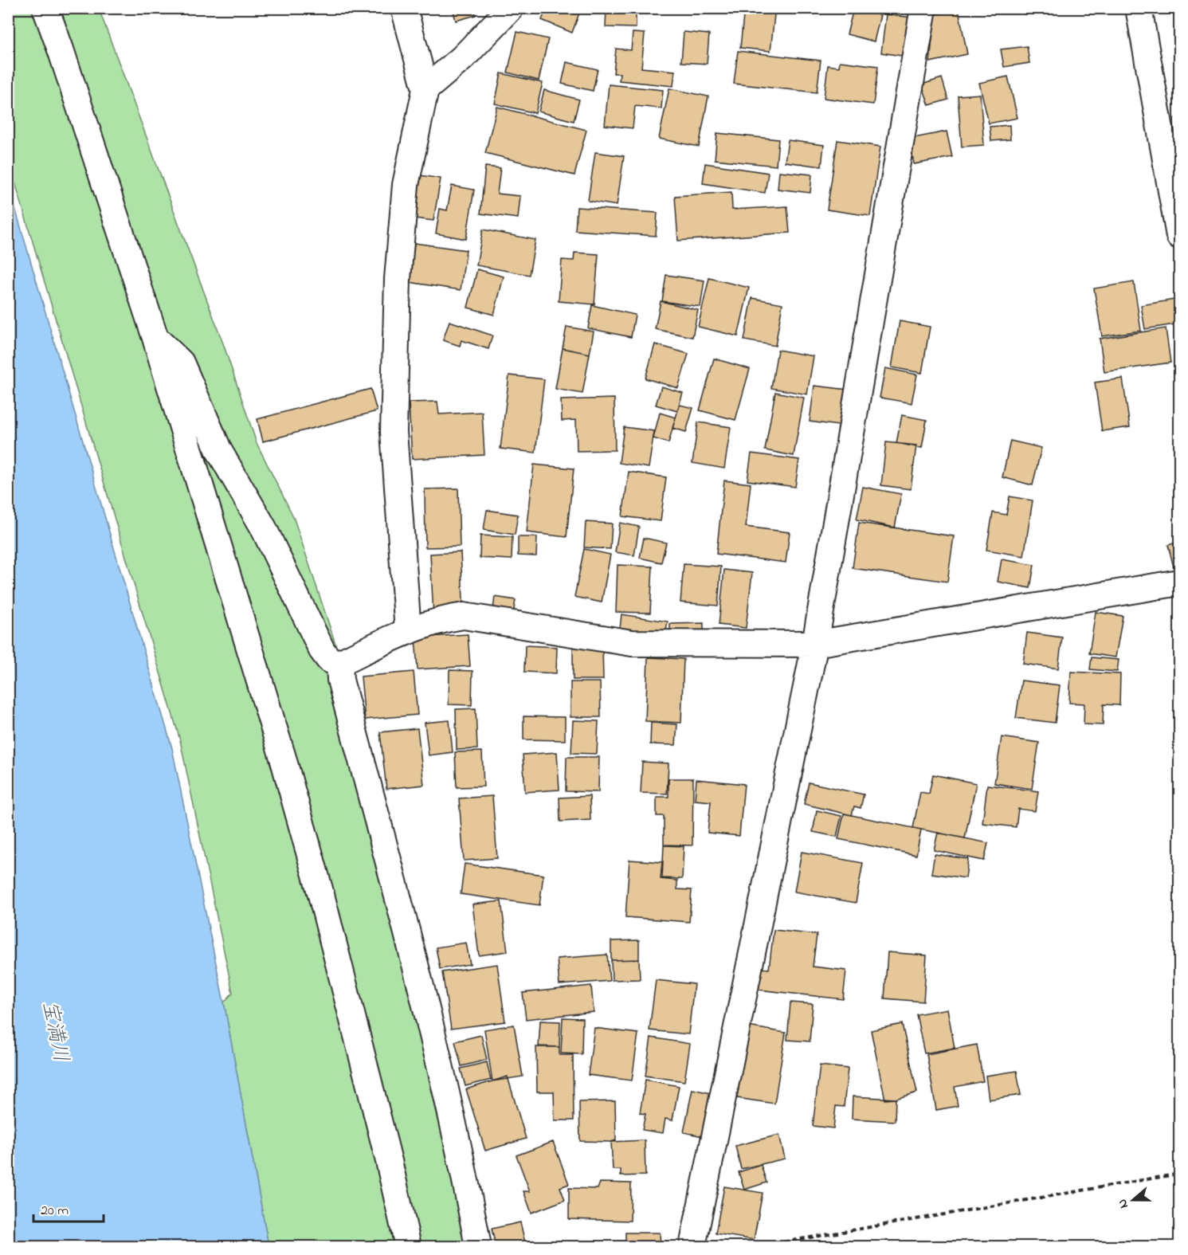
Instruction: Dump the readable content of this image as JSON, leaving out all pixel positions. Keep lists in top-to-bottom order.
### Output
{
  "water": ["宝満川"],
  "scale_bar": "20 m",
  "north": "left"
}
